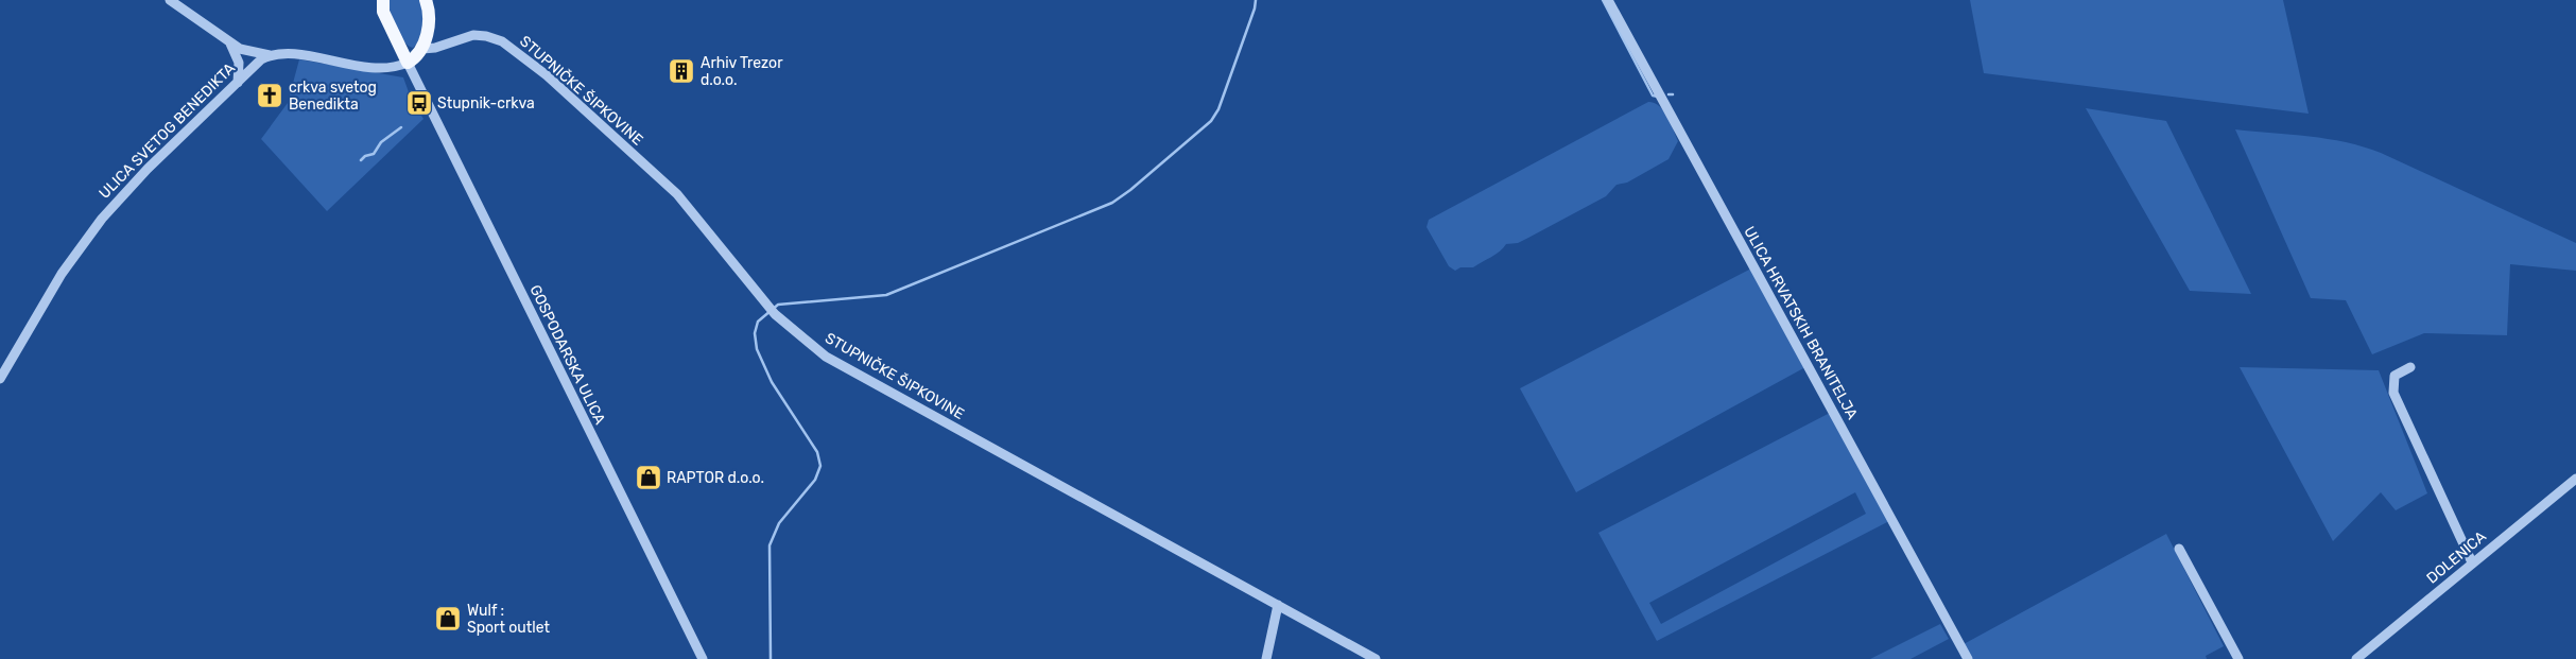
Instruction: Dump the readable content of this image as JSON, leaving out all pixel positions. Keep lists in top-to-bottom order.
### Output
{
  "streets": {
    "street": [
      "STUPNIČKE ŠIPKOVINE",
      "ULICA SVETOG BENEDIKTA",
      "ULICA HRVATSKIH BRANITELJA",
      "GOSPODARSKA ULICA",
      "DOLENICA"
    ]
  },
  "places": {
    "building": ["Arhiv Trezor d.o.o."],
    "church": ["crkva svetog Benedikta"],
    "bus stop": ["Stupnik-crkva"],
    "shop": ["RAPTOR d.o.o.", "Wulf : Sport outlet"]
  }
}
